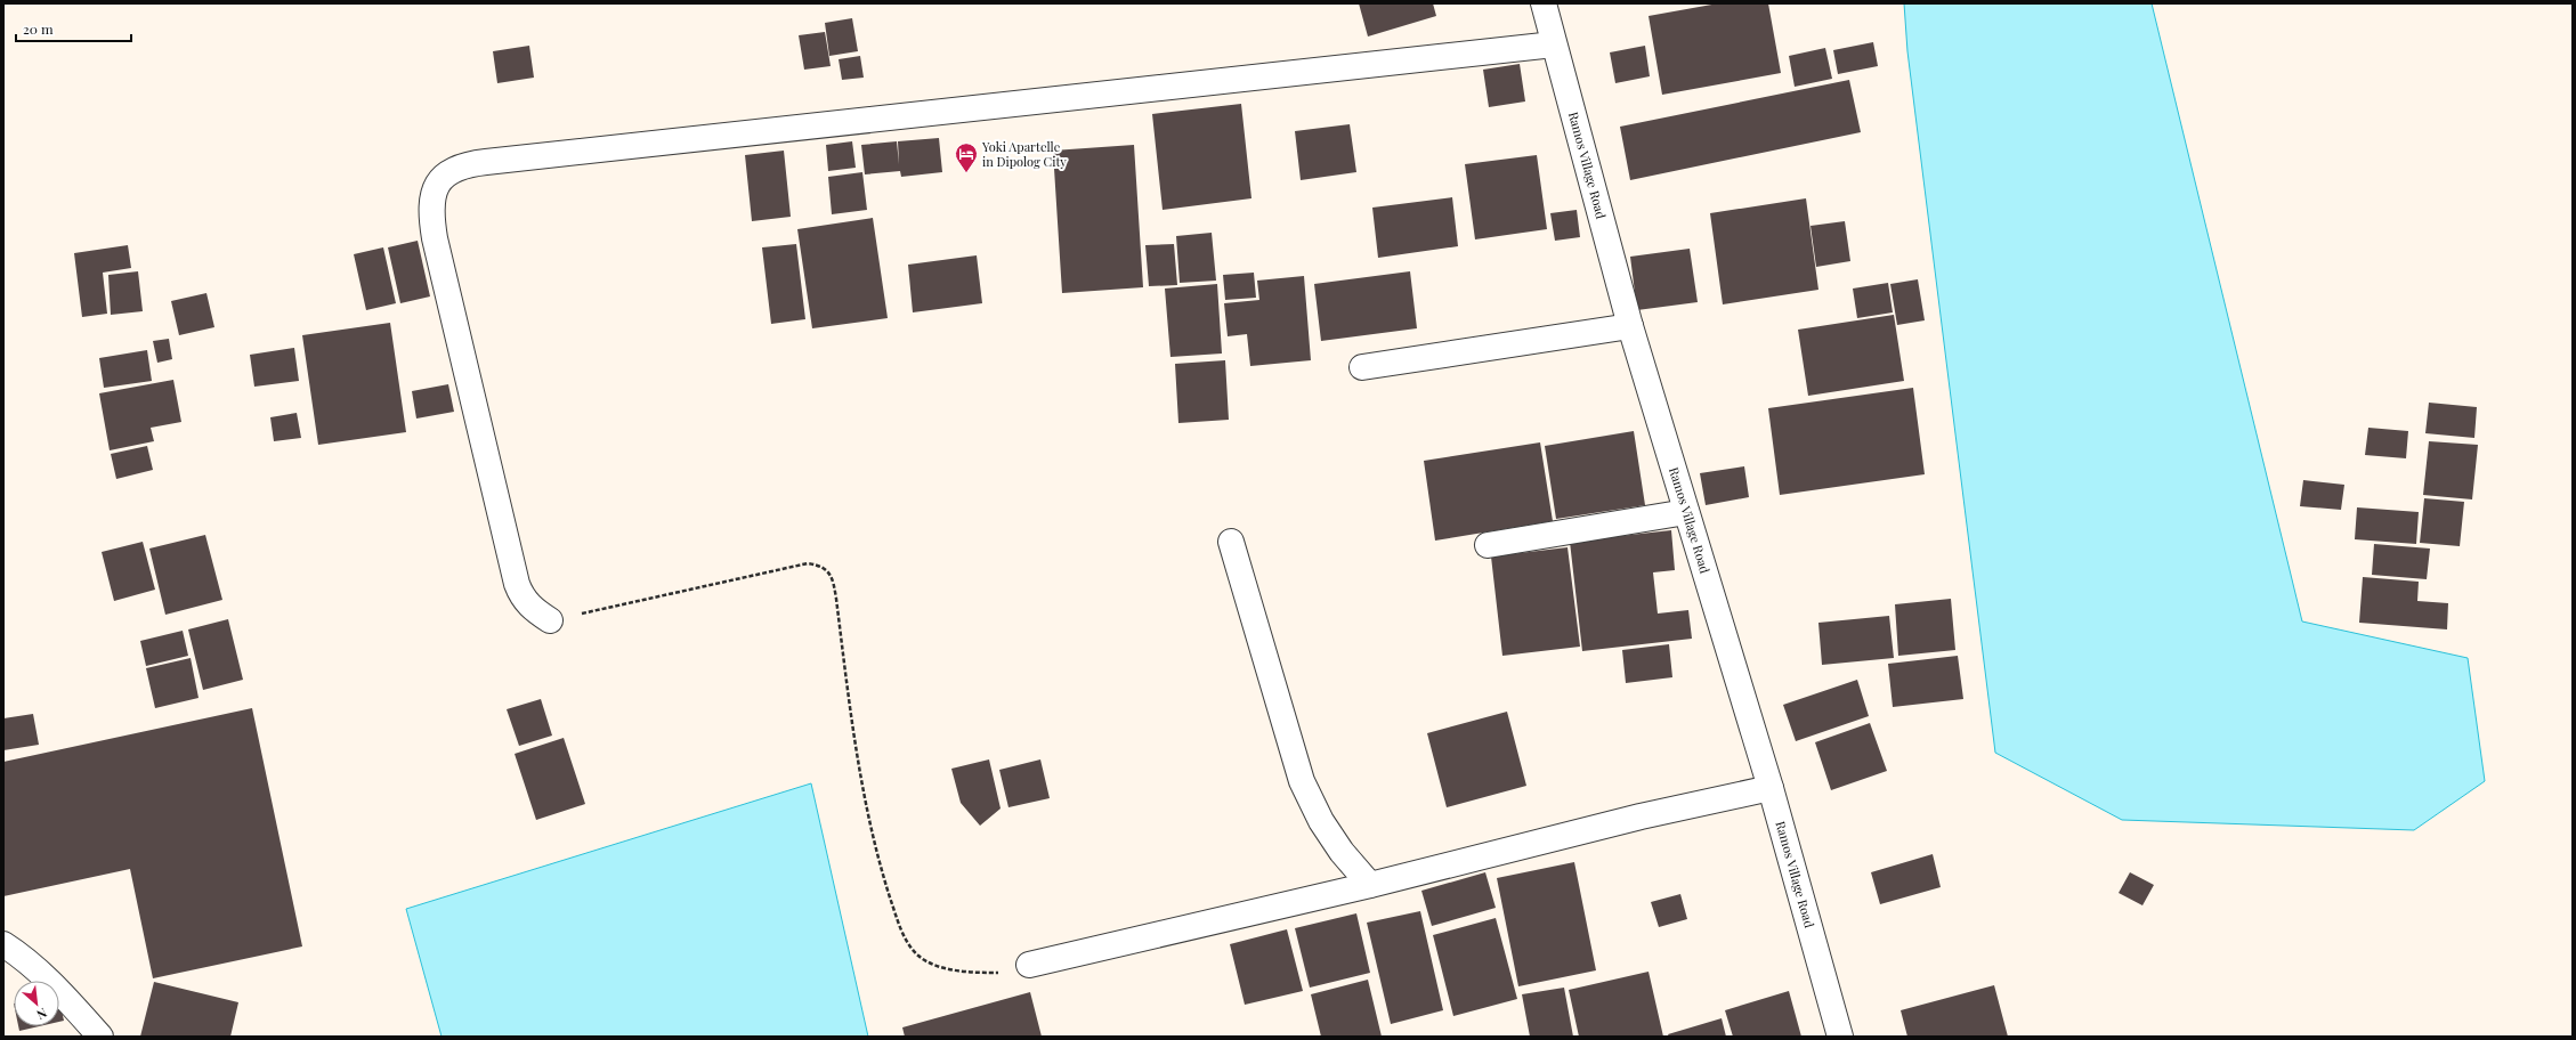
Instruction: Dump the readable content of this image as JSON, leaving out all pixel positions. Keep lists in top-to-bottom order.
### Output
{
  "streets": {
    "street": ["Ramos Village Road"]
  },
  "places": {
    "hotel": ["Yoki Apartelle in Dipolog City"]
  },
  "scale_bar": "20 m",
  "north": "bottom right"
}
